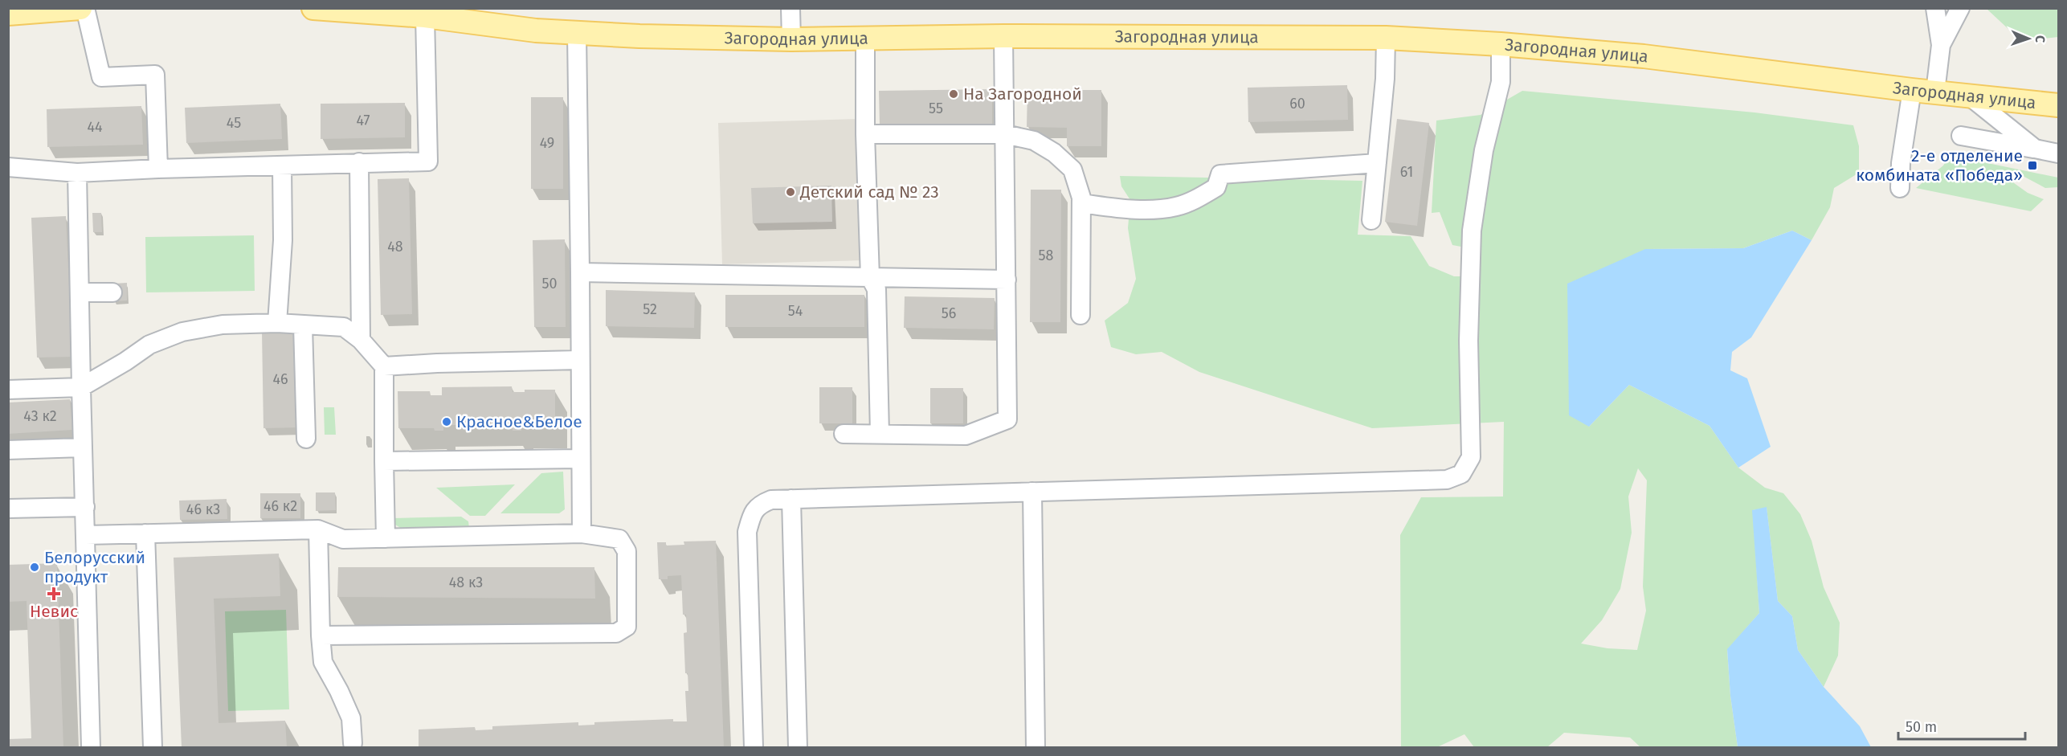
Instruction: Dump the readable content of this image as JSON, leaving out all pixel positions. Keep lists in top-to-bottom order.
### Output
{
  "streets": {
    "main road": ["Загородная улица"]
  },
  "places": {
    "other": [
      "На Загородной",
      "Детский сад № 23",
      "Красное&Белое",
      "Белорусский продукт"
    ],
    "transit": ["2-е отделение комбината «Победа»"],
    "health": ["Невис"]
  },
  "house_numbers": [
    "60",
    "55",
    "47",
    "45",
    "44",
    "49",
    "61",
    "48",
    "58",
    "50",
    "52",
    "54",
    "56",
    "46",
    "43 к2",
    "46 к2",
    "46 к3",
    "48 к3"
  ],
  "scale_bar": "50 m",
  "north": "right"
}
